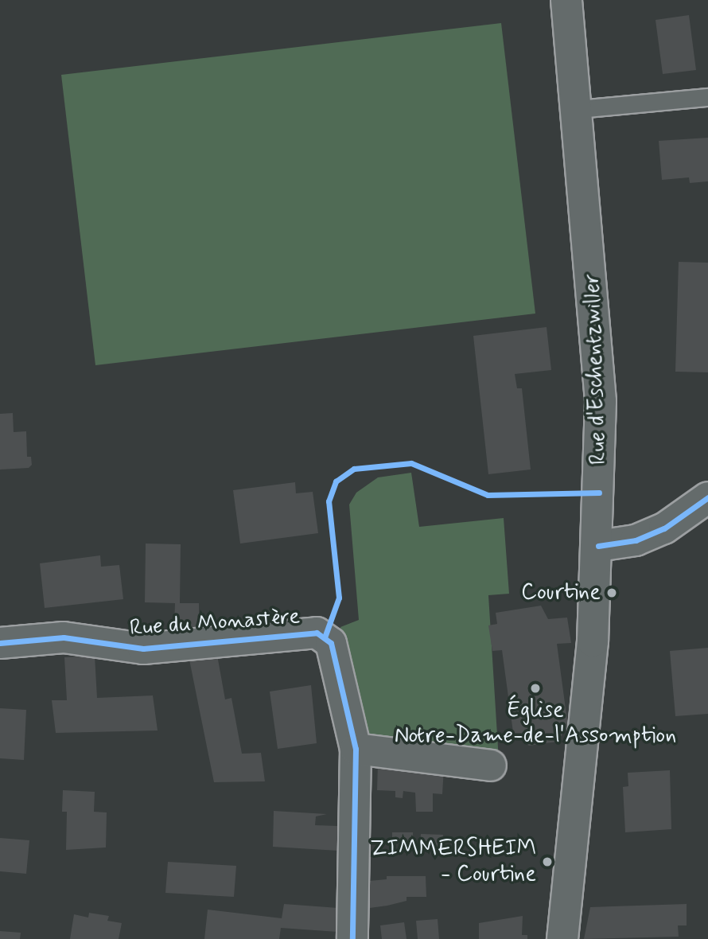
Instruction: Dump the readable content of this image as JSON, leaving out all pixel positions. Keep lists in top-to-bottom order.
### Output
{
  "streets": {
    "main road": ["Rue d'Eschentzwiller", "Rue du Monastère"]
  },
  "places": ["Courtine", "Église Notre-Dame-de-l'Assomption", "ZIMMERSHEIM - Courtine"]
}
